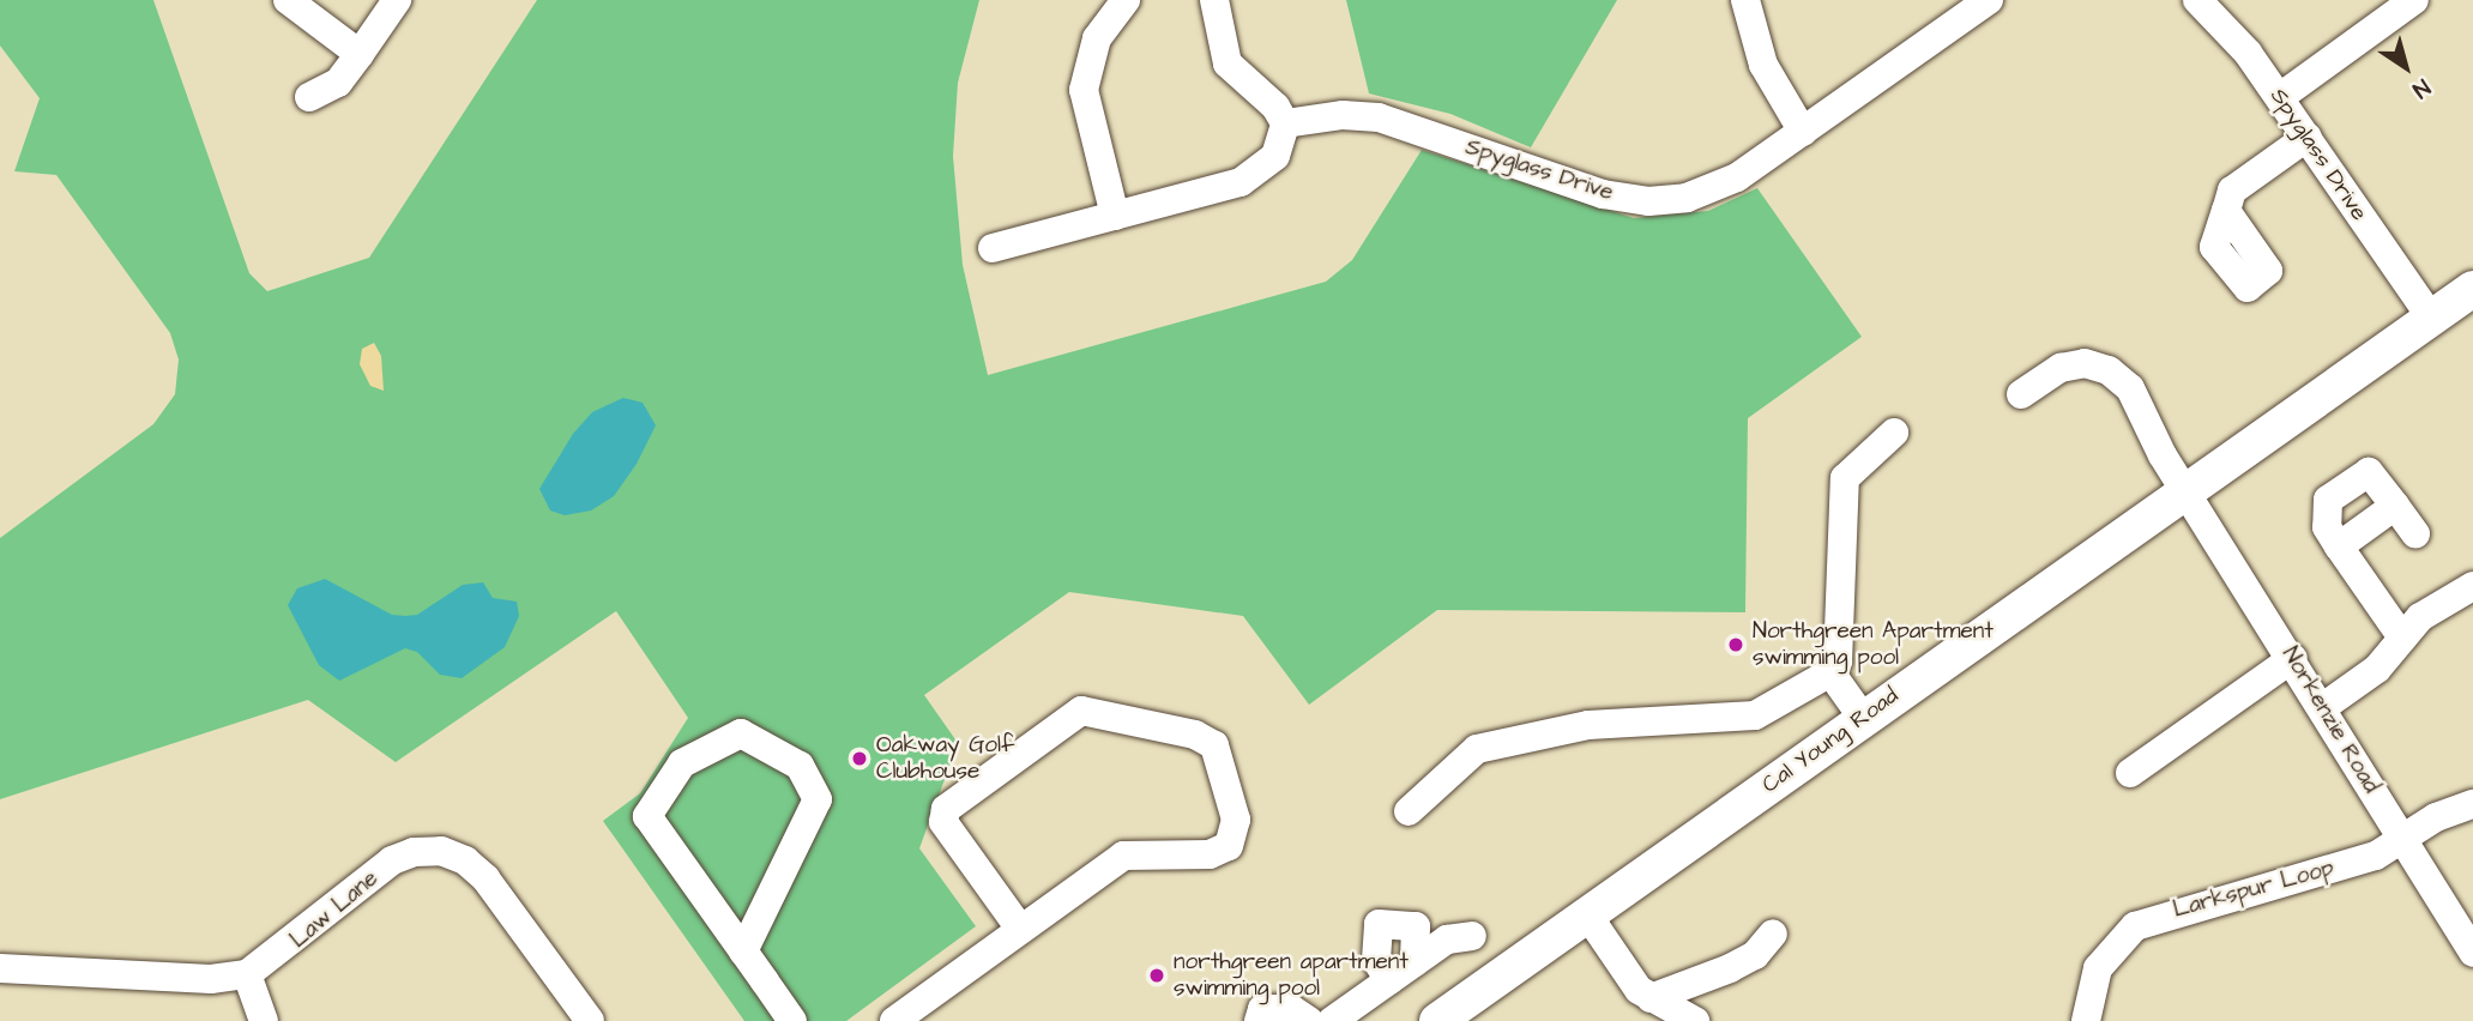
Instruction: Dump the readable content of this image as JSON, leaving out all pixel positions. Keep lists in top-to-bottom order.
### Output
{
  "streets": {
    "main road": ["Cal Young Road"],
    "street": [
      "Spyglass Drive",
      "Norkenzie Road",
      "Larkspur Loop",
      "Law Lane"
    ]
  },
  "crossings": [
    ["Spyglass Drive", "Cal Young Road"],
    ["Norkenzie Road", "Cal Young Road"],
    ["Norkenzie Road", "Larkspur Loop"]
  ],
  "places": ["Northgreen Apartment swimming pool", "Oakway Golf Clubhouse", "northgreen apartment swimming pool"],
  "north": "bottom right"
}
